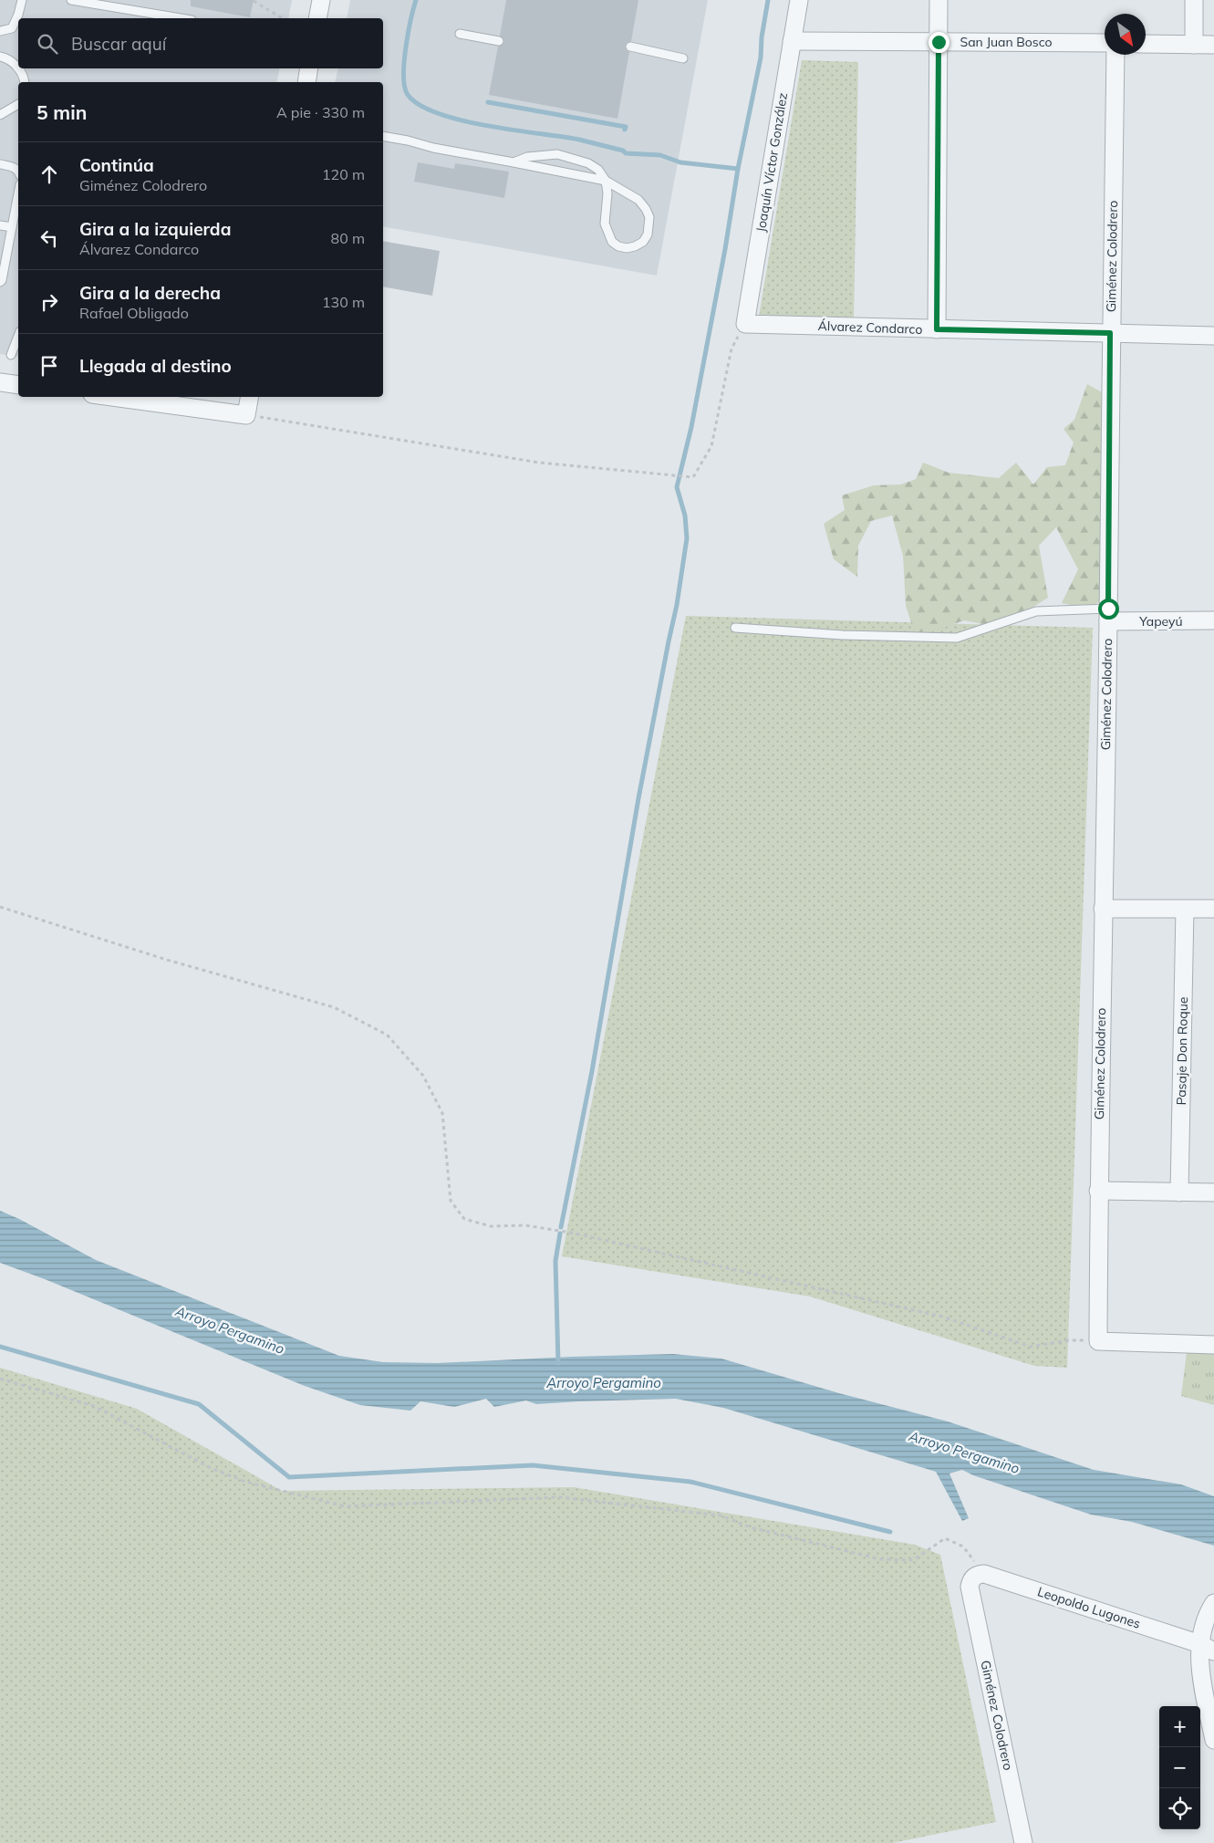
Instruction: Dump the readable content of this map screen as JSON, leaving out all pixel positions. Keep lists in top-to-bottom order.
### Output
{
  "streets": {
    "street": [
      "San Juan Bosco",
      "Joaquín Víctor González",
      "Giménez Colodrero",
      "Álvarez Condarco",
      "Yapeyú",
      "Pasaje Don Roque",
      "Leopoldo Lugones"
    ]
  },
  "crossings": [
    ["San Juan Bosco", "Joaquín Víctor González"],
    ["Joaquín Víctor González", "Álvarez Condarco"],
    ["Giménez Colodrero", "Álvarez Condarco"],
    ["Giménez Colodrero", "Yapeyú"],
    ["Giménez Colodrero", "Leopoldo Lugones"]
  ],
  "water": ["Arroyo Pergamino"],
  "north": "bottom right",
  "page": {
    "search": "Buscar aquí",
    "heading": ["5 min", "A pie · 330 m"],
    "list": [
      ["Continúa", "Giménez Colodrero", "120 m"],
      ["Gira a la izquierda", "Álvarez Condarco", "80 m"],
      ["Gira a la derecha", "Rafael Obligado", "130 m"],
      "Llegada al destino"
    ],
    "map_buttons": ["+", "−"]
  }
}
